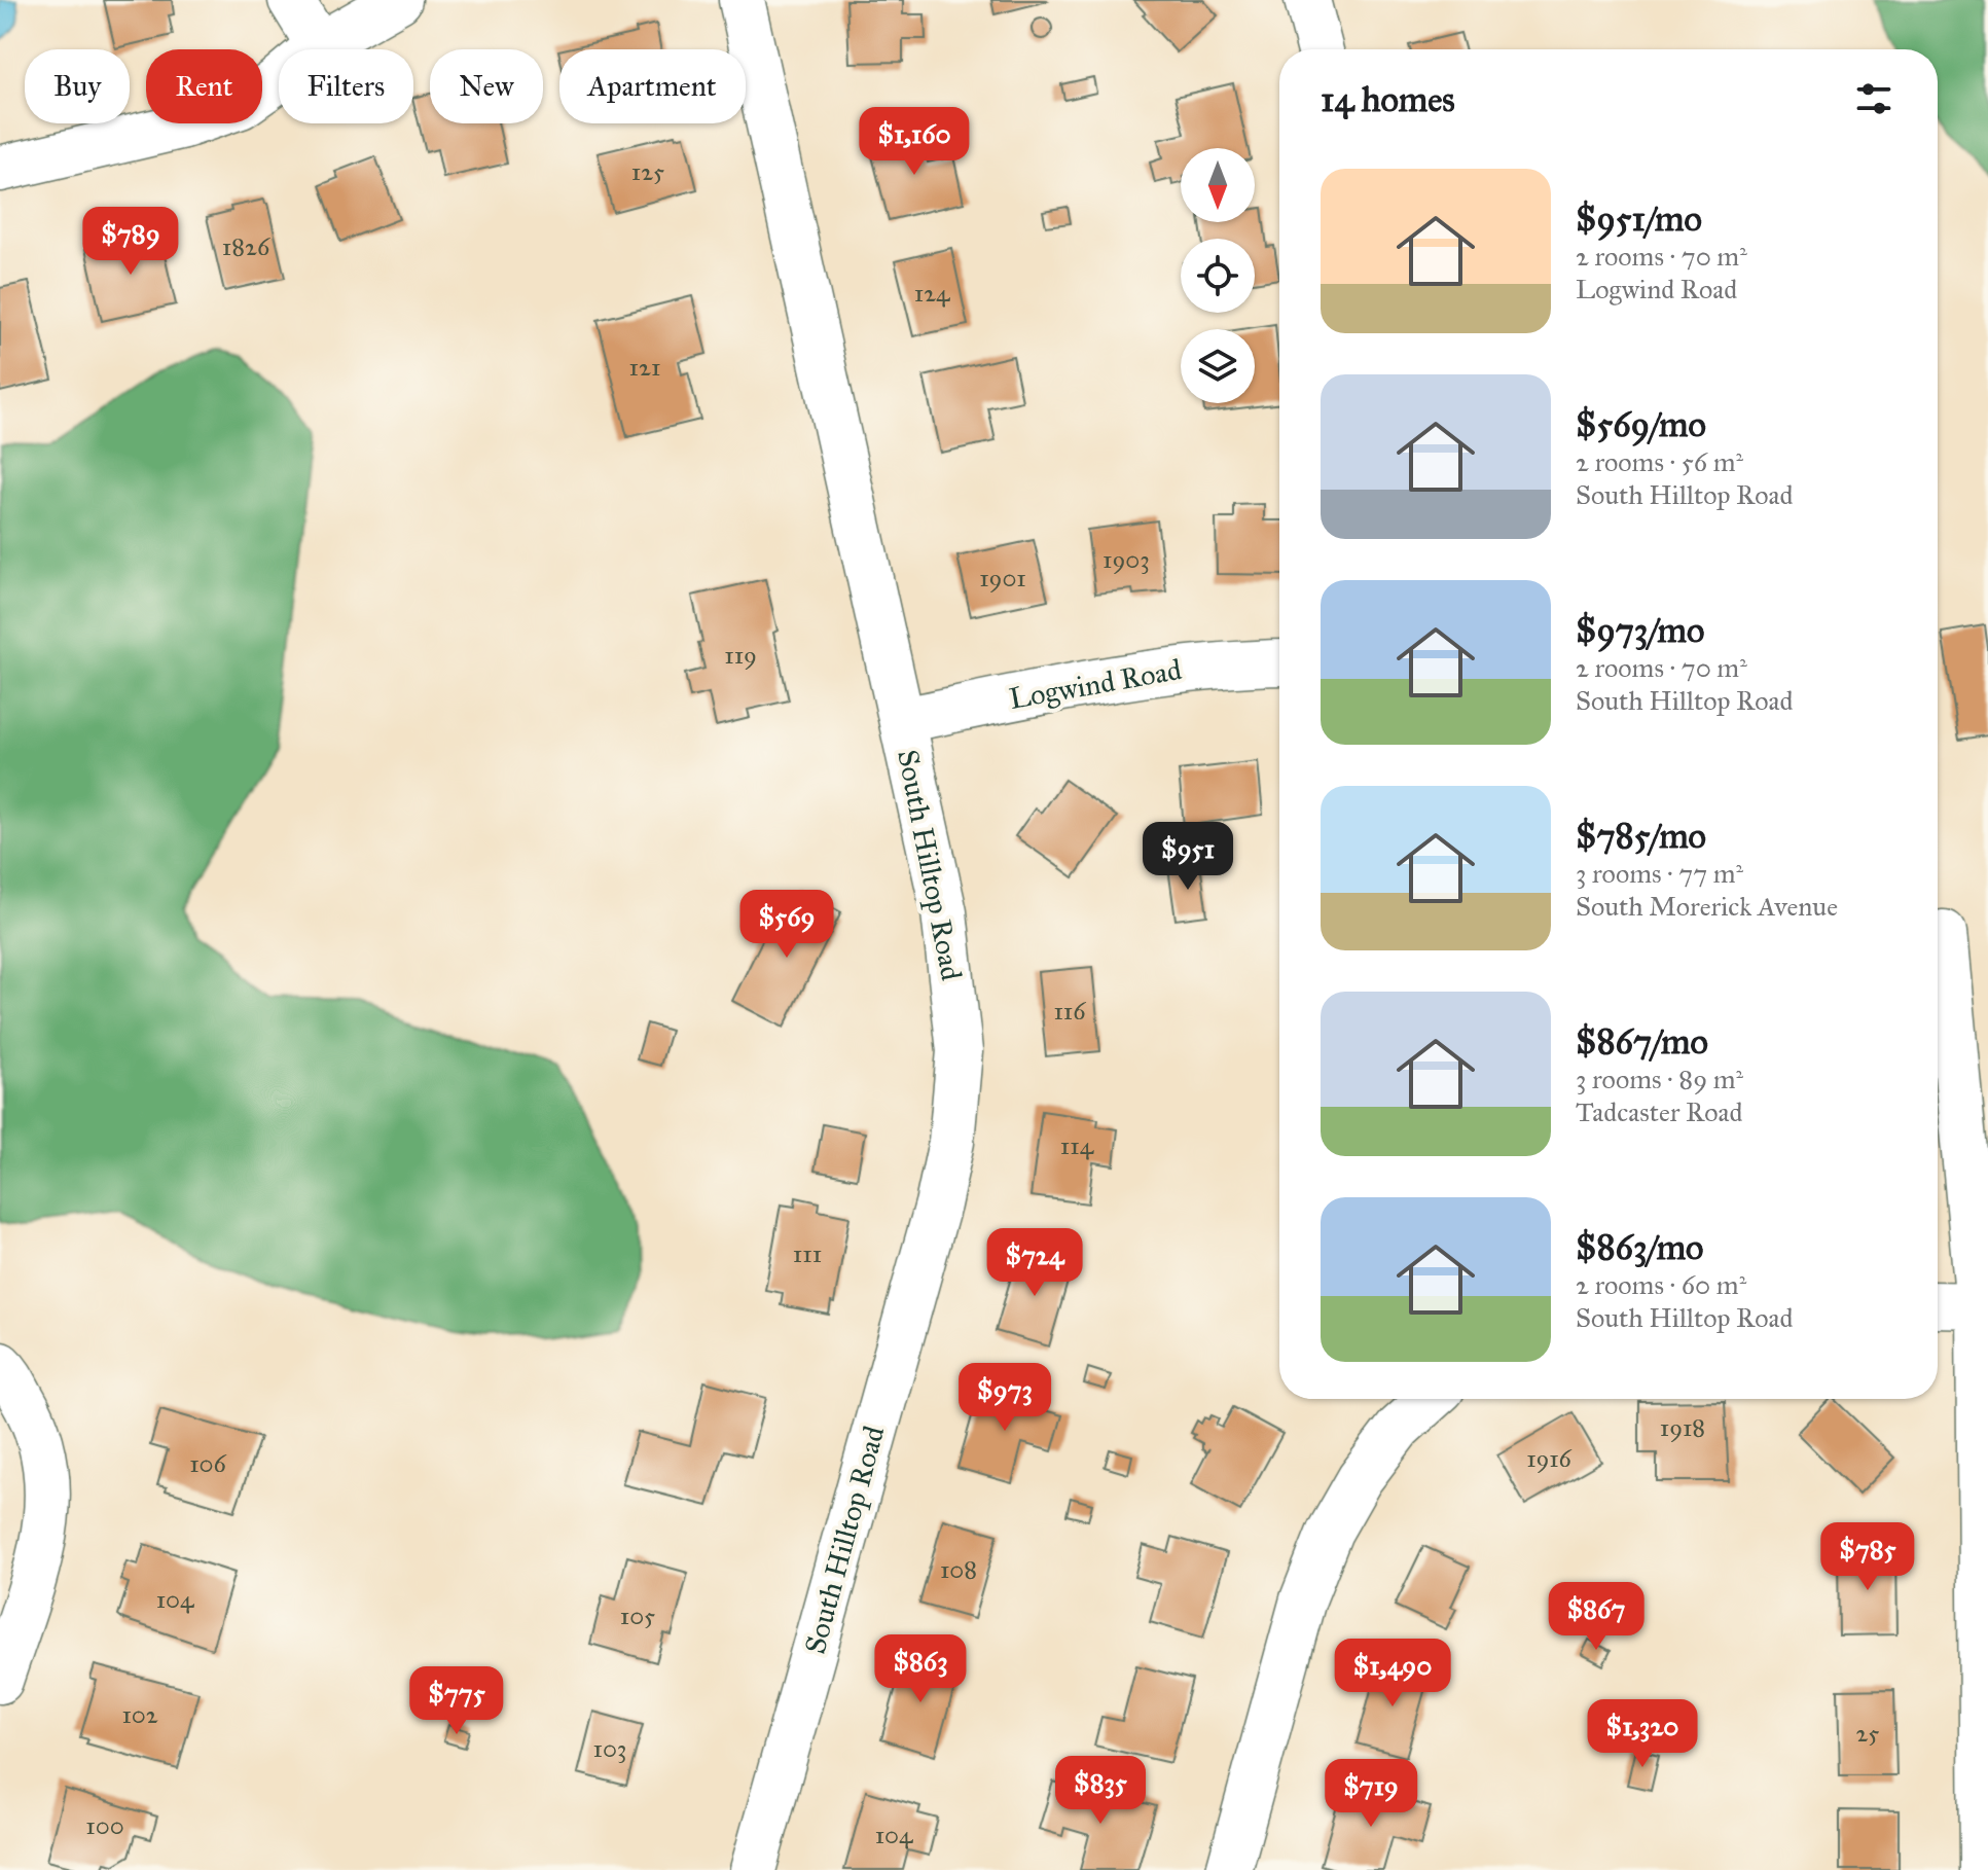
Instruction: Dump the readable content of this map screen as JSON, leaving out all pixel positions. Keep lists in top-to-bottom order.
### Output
{
  "streets": {
    "street": ["Logwind Road", "South Hilltop Road"]
  },
  "crossings": [
    ["Logwind Road", "South Hilltop Road"]
  ],
  "house_numbers": [
    "125",
    "1826",
    "124",
    "121",
    "1903",
    "1901",
    "119",
    "116",
    "114",
    "111",
    "1918",
    "1916",
    "106",
    "108",
    "104",
    "105",
    "102",
    "25",
    "103",
    "100",
    "104"
  ],
  "north": "bottom",
  "page": {
    "chip": [
      "Buy",
      "Rent",
      "Filters",
      "New",
      "Apartment"
    ],
    "heading": "14 homes",
    "price": [
      "$1,160",
      "$789",
      "$951",
      "$569",
      "$724",
      "$973",
      "$785",
      "$867",
      "$863",
      "$1,490",
      "$775",
      "$1,320",
      "$835",
      "$719"
    ],
    "list": [
      {
        "name": "$951/mo",
        "note": "2 rooms · 70 m² · Logwind Road"
      },
      {
        "name": "$569/mo",
        "note": "2 rooms · 56 m² · South Hilltop Road"
      },
      {
        "name": "$973/mo",
        "note": "2 rooms · 70 m² · South Hilltop Road"
      },
      {
        "name": "$785/mo",
        "note": "3 rooms · 77 m² · South Morerick Avenue"
      },
      {
        "name": "$867/mo",
        "note": "3 rooms · 89 m² · Tadcaster Road"
      },
      {
        "name": "$863/mo",
        "note": "2 rooms · 60 m² · South Hilltop Road"
      }
    ]
  }
}
